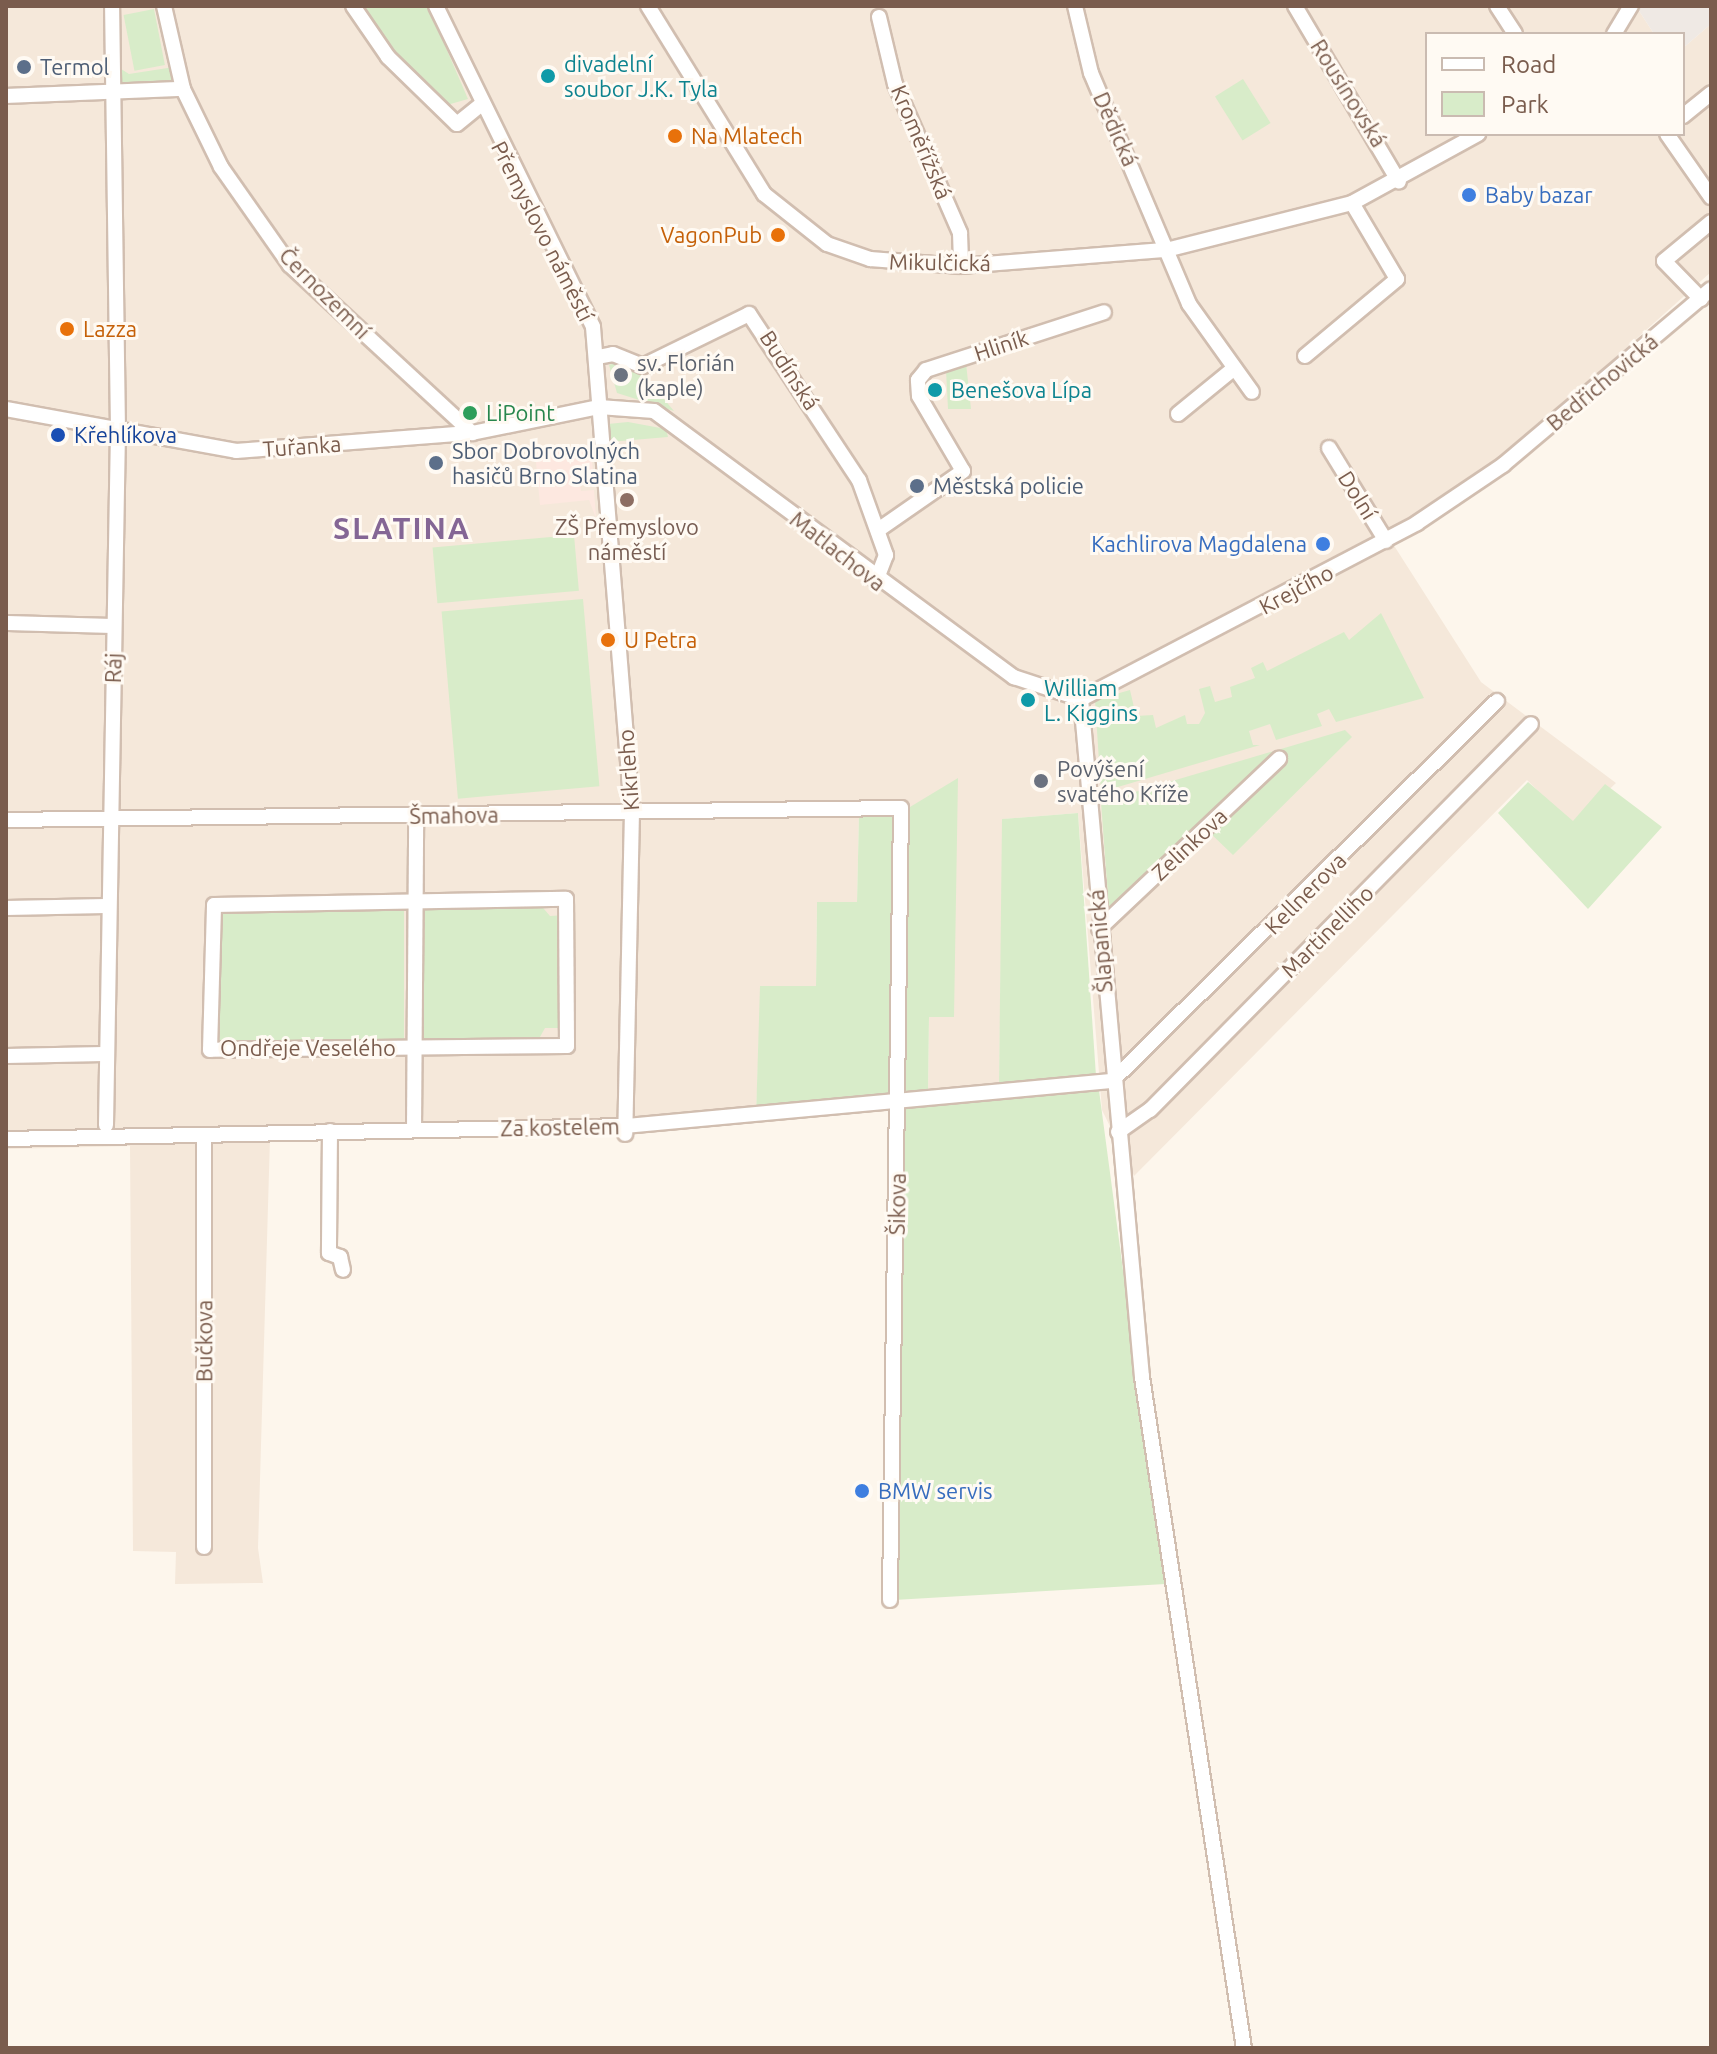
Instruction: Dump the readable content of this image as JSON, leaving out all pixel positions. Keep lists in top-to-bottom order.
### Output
{
  "streets": {
    "street": [
      "Rousínovská",
      "Dědická",
      "Kroměřížská",
      "Přemyslovo náměstí",
      "Mikulčická",
      "Černozemní",
      "Hliník",
      "Budínská",
      "Bedřichovická",
      "Tuřanka",
      "Dolní",
      "Matlachova",
      "Krejčího",
      "Ráj",
      "Kikrleho",
      "Šmahova",
      "Zelinkova",
      "Kellnerova",
      "Martinelliho",
      "Šlapanická",
      "Ondřeje Veselého",
      "Za kostelem",
      "Šikova",
      "Bučkova"
    ]
  },
  "crossings": [
    ["Rousínovská", "Mikulčická"],
    ["Dědická", "Mikulčická"],
    ["Kroměřížská", "Mikulčická"],
    ["Přemyslovo náměstí", "Budínská"],
    ["Přemyslovo náměstí", "Tuřanka"],
    ["Přemyslovo náměstí", "Matlachova"],
    ["Přemyslovo náměstí", "Kikrleho"],
    ["Černozemní", "Tuřanka"],
    ["Hliník", "Budínská"],
    ["Budínská", "Matlachova"],
    ["Bedřichovická", "Krejčího"],
    ["Tuřanka", "Matlachova"],
    ["Tuřanka", "Ráj"],
    ["Tuřanka", "Kikrleho"],
    ["Dolní", "Krejčího"],
    ["Matlachova", "Krejčího"],
    ["Matlachova", "Kikrleho"],
    ["Matlachova", "Šlapanická"],
    ["Krejčího", "Šlapanická"],
    ["Ráj", "Šmahova"],
    ["Kikrleho", "Šmahova"],
    ["Kikrleho", "Za kostelem"],
    ["Šmahova", "Ondřeje Veselého"],
    ["Šmahova", "Šikova"],
    ["Zelinkova", "Šlapanická"],
    ["Kellnerova", "Šlapanická"],
    ["Kellnerova", "Za kostelem"],
    ["Martinelliho", "Šlapanická"],
    ["Šlapanická", "Za kostelem"],
    ["Ondřeje Veselého", "Za kostelem"],
    ["Za kostelem", "Šikova"],
    ["Za kostelem", "Bučkova"]
  ],
  "districts": ["SLATINA"],
  "places": [
    "Termol",
    "divadelní soubor J.K. Tyla",
    "Na Mlatech",
    "Baby bazar",
    "VagonPub",
    "Lazza",
    "sv. Florián (kaple)",
    "Benešova Lípa",
    "LiPoint",
    "Křehlíkova",
    "Sbor Dobrovolných hasičů Brno Slatina",
    "Městská policie",
    "ZŠ Přemyslovo náměstí",
    "Kachlirova Magdalena",
    "U Petra",
    "William L. Kiggins",
    "Povýšení svatého Kříže",
    "BMW servis"
  ],
  "legend": ["Road", "Park"]
}
